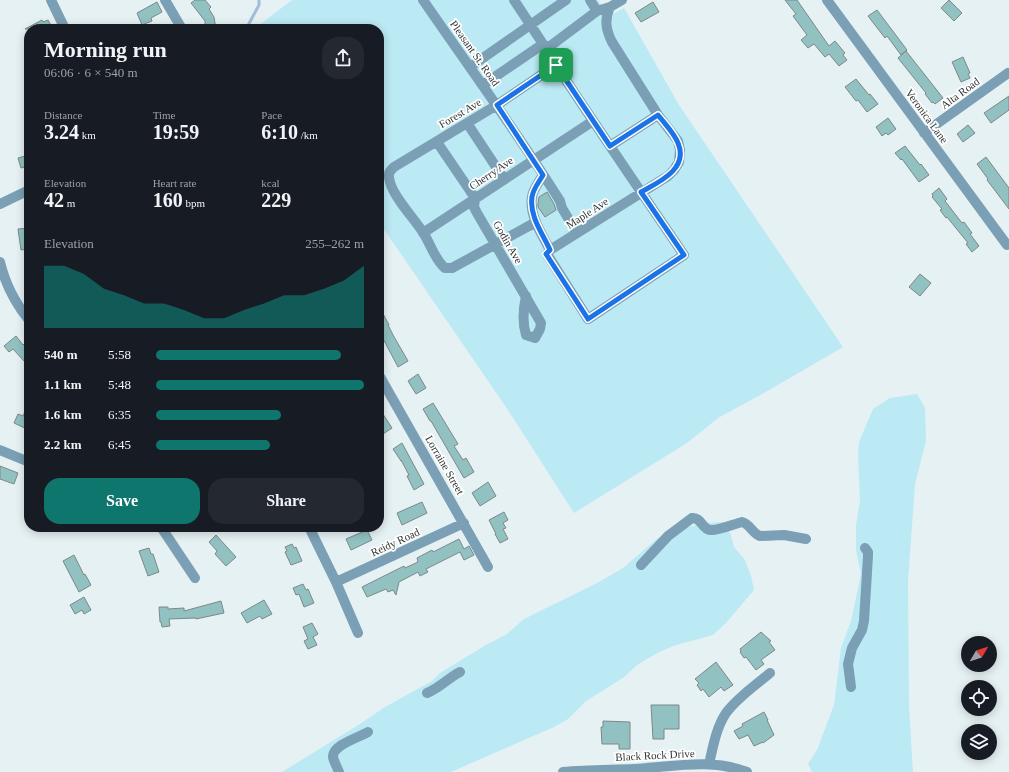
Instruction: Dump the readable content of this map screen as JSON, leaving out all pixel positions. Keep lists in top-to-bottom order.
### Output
{
  "streets": {
    "street": [
      "Pleasant St. Road",
      "Alta Road",
      "Forest Ave",
      "Veronica Lane",
      "Cherry Ave",
      "Maple Ave",
      "Godin Ave",
      "Lorraine Street",
      "Reidy Road",
      "Black Rock Drive"
    ]
  },
  "crossings": [
    ["Pleasant St. Road", "Forest Ave"],
    ["Pleasant St. Road", "Cherry Ave"],
    ["Pleasant St. Road", "Maple Ave"],
    ["Alta Road", "Veronica Lane"],
    ["Forest Ave", "Cherry Ave"],
    ["Cherry Ave", "Godin Ave"],
    ["Lorraine Street", "Reidy Road"]
  ],
  "north": "top right",
  "page": {
    "heading": ["Morning run", "06:06 · 6 × 540 m"],
    "stats": [
      ["Distance", "3.24 km"],
      ["Time", "19:59"],
      ["Pace", "6:10 /km"],
      ["Elevation", "42 m"],
      ["Heart rate", "160 bpm"],
      ["kcal", "229"]
    ],
    "chart": ["Elevation", "255–262 m"],
    "list": [
      {
        "name": "540 m",
        "note": "5:58"
      },
      {
        "name": "1.1 km",
        "note": "5:48"
      },
      {
        "name": "1.6 km",
        "note": "6:35"
      },
      {
        "name": "2.2 km",
        "note": "6:45"
      }
    ],
    "buttons": ["Save", "Share"]
  }
}
